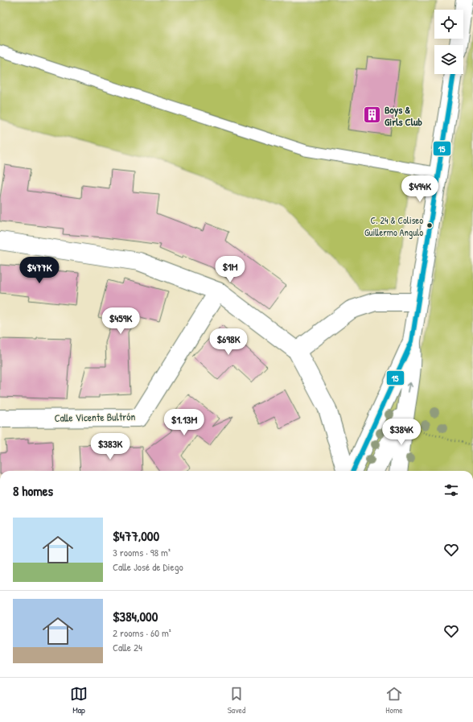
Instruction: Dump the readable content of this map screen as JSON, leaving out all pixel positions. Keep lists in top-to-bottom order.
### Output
{
  "streets": {
    "street": ["Calle Vicente Bultrón"]
  },
  "places": {
    "building": ["Boys & Girls Club"],
    "other": ["C. 24 & Coliseo Guillermo Angulo"]
  },
  "lines": ["transit line 15"],
  "page": {
    "price": [
      "$494K",
      "$1M",
      "$477K",
      "$459K",
      "$698K",
      "$1.13M",
      "$384K",
      "$383K"
    ],
    "heading": "8 homes",
    "list": [
      {
        "name": "$477,000",
        "note": "3 rooms · 98 m² · Calle José de Diego"
      },
      {
        "name": "$384,000",
        "note": "2 rooms · 60 m² · Calle 24"
      }
    ],
    "tabs": ["Map", "Saved", "Home"]
  }
}
